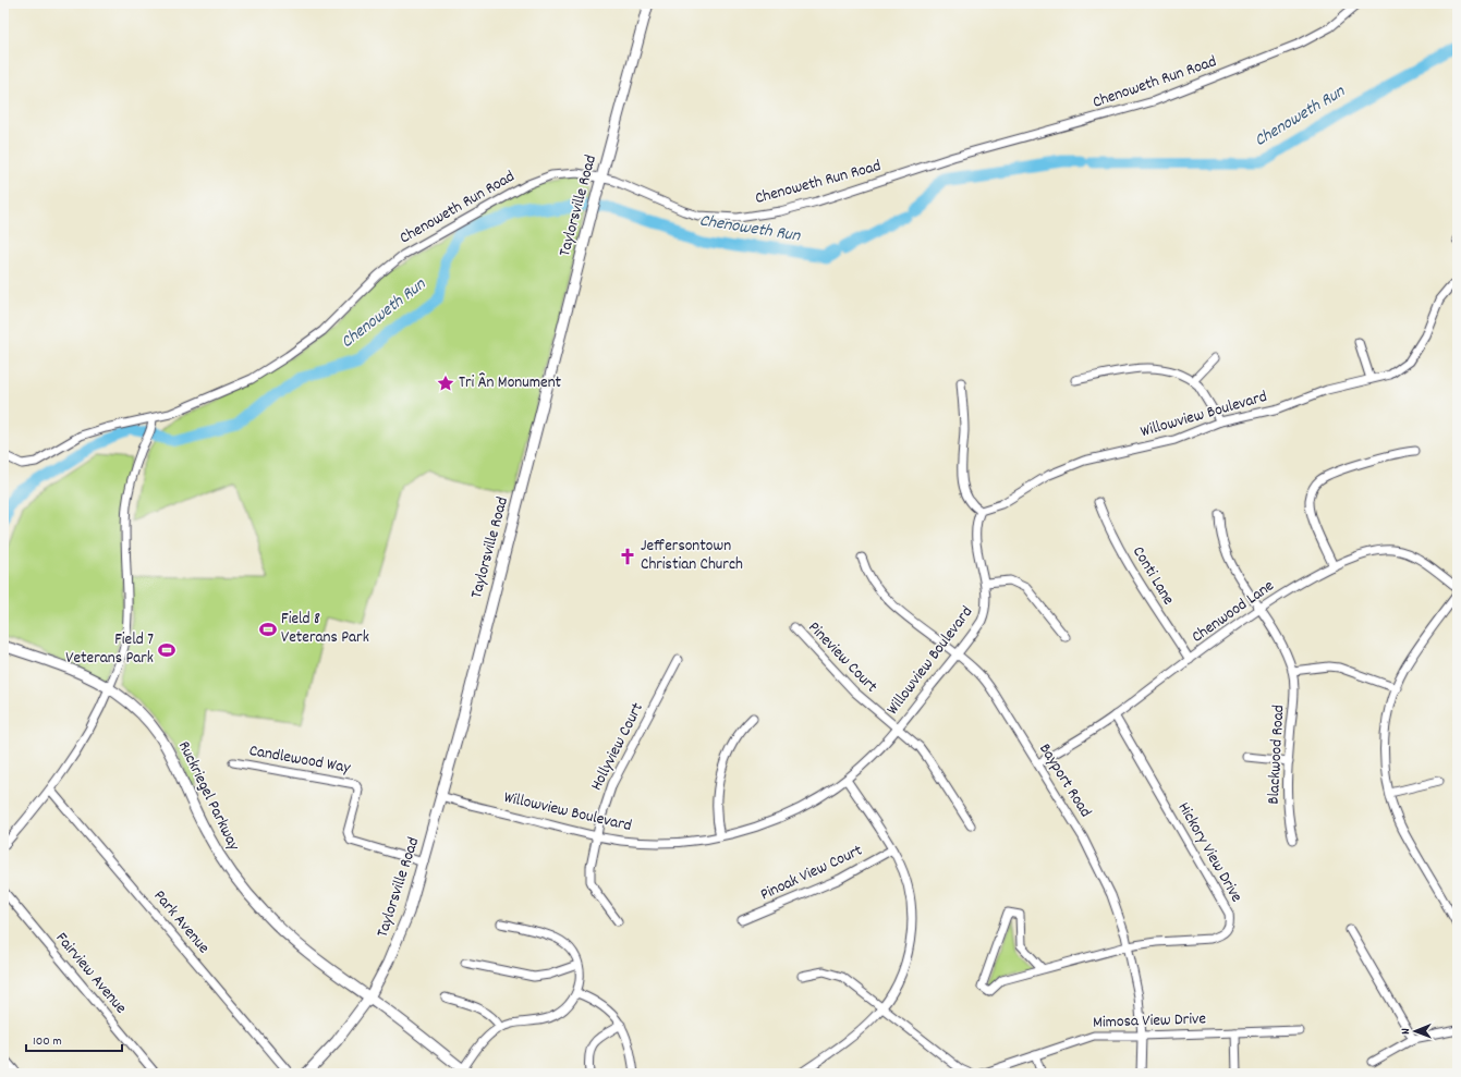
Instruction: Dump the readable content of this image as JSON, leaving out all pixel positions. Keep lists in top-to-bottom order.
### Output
{
  "streets": {
    "main road": ["Taylorsville Road", "Ruckriegel Parkway"],
    "street": [
      "Chenoweth Run Road",
      "Willowview Boulevard",
      "Conti Lane",
      "Chenwood Lane",
      "Pineview Court",
      "Hollyview Court",
      "Blackwood Road",
      "Candlewood Way",
      "Bayport Road",
      "Hickory View Drive",
      "Pinoak View Court",
      "Park Avenue",
      "Fairview Avenue",
      "Mimosa View Drive"
    ]
  },
  "crossings": [
    ["Chenoweth Run Road", "Taylorsville Road"],
    ["Taylorsville Road", "Willowview Boulevard"],
    ["Taylorsville Road", "Candlewood Way"],
    ["Taylorsville Road", "Ruckriegel Parkway"],
    ["Willowview Boulevard", "Pineview Court"],
    ["Willowview Boulevard", "Hollyview Court"],
    ["Willowview Boulevard", "Bayport Road"],
    ["Conti Lane", "Chenwood Lane"],
    ["Chenwood Lane", "Blackwood Road"],
    ["Chenwood Lane", "Bayport Road"],
    ["Chenwood Lane", "Hickory View Drive"],
    ["Bayport Road", "Hickory View Drive"],
    ["Bayport Road", "Mimosa View Drive"]
  ],
  "water": ["Chenoweth Run"],
  "places": {
    "place": ["Tri Ân Monument"],
    "church": ["Jeffersontown Christian Church"],
    "sports": ["Field 8 Veterans Park", "Field 7 Veterans Park"]
  },
  "scale_bar": "100 m",
  "north": "left"
}
